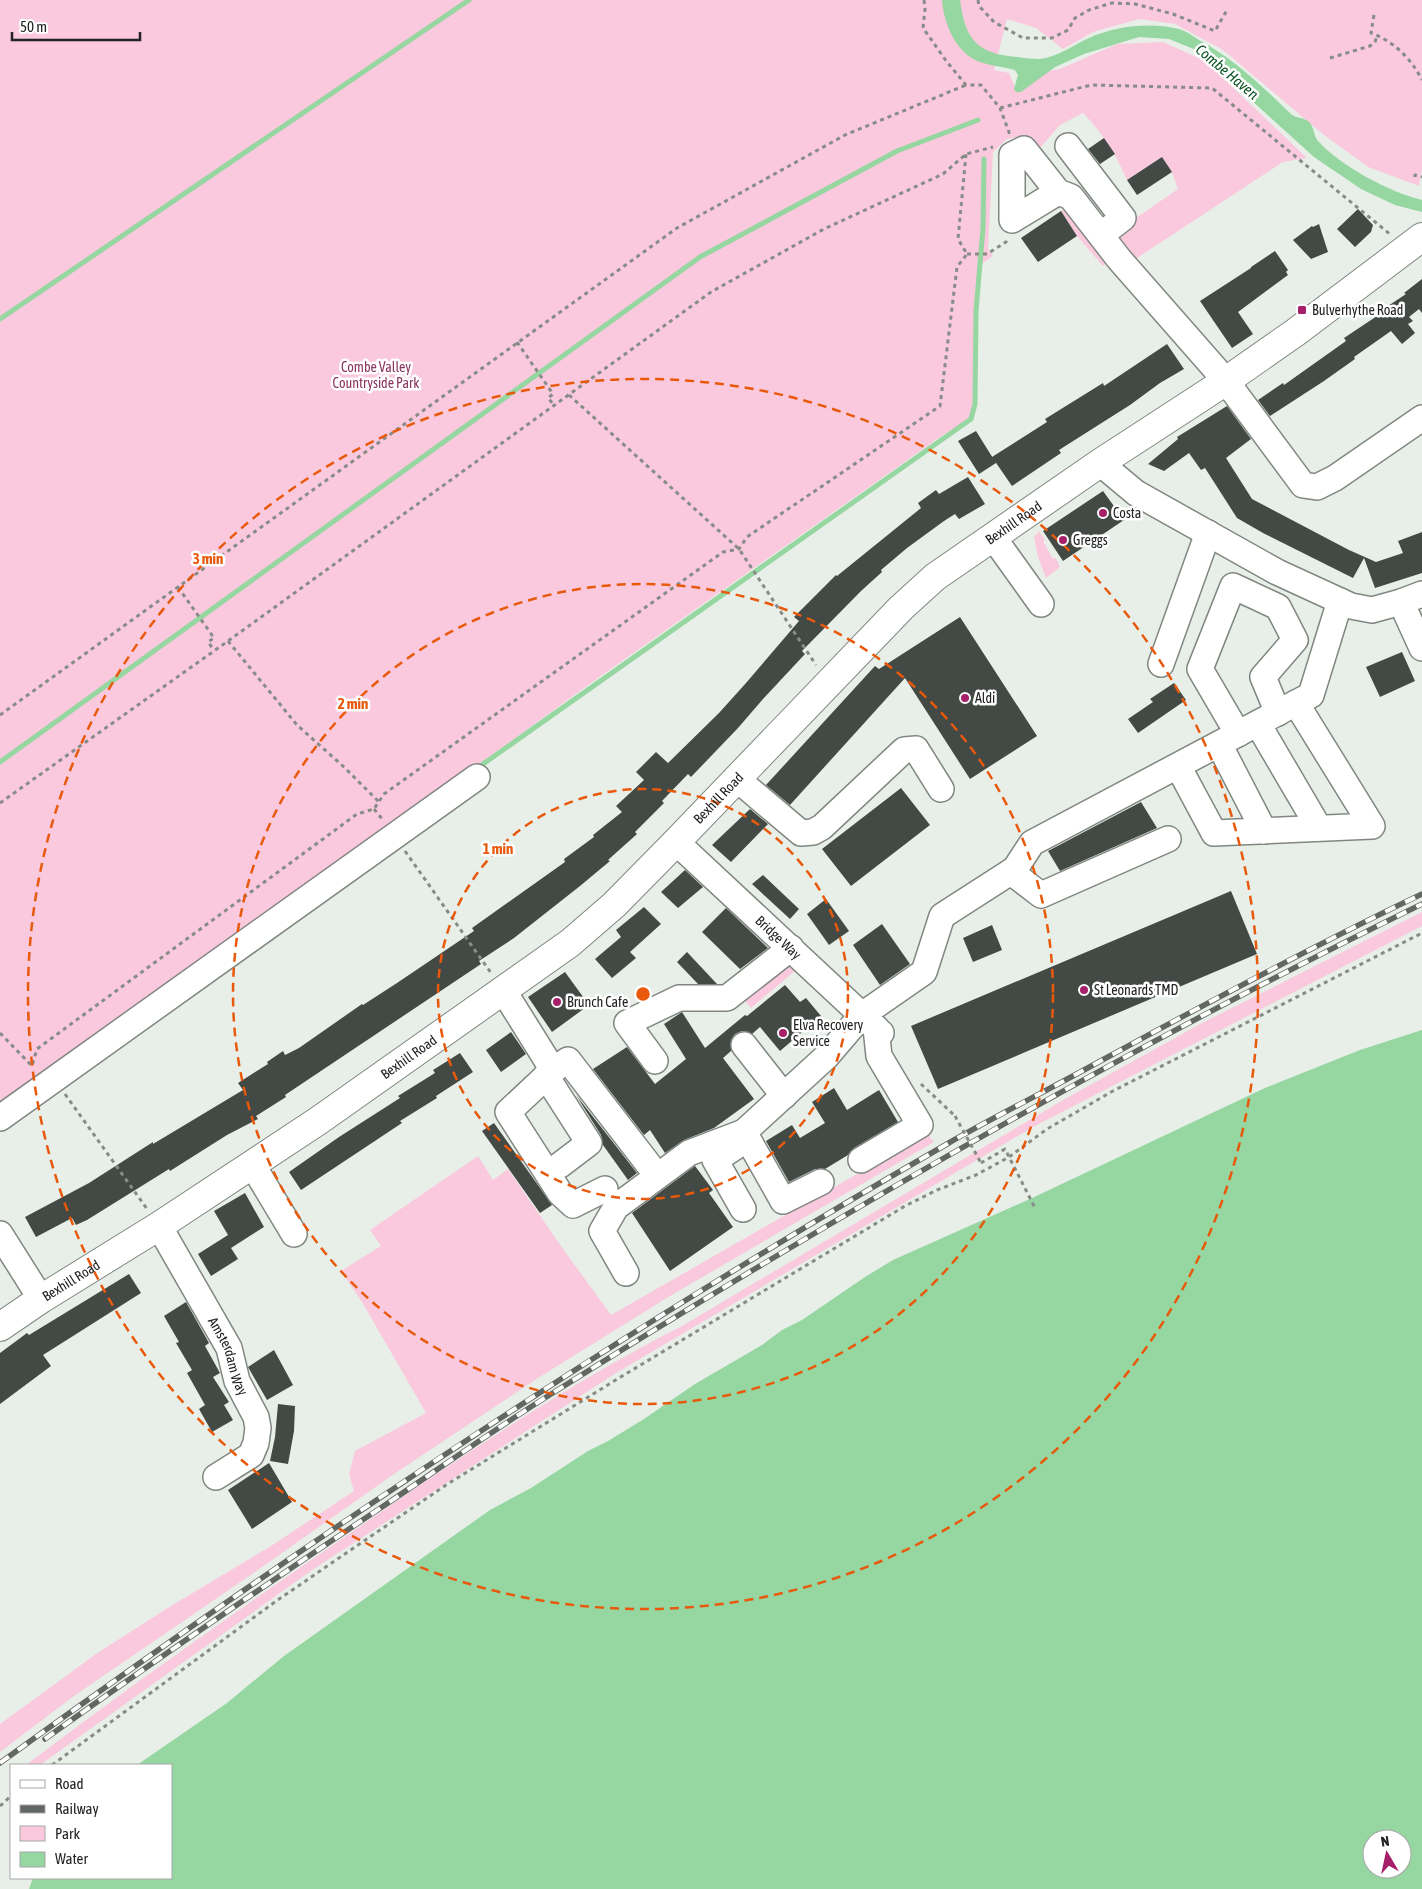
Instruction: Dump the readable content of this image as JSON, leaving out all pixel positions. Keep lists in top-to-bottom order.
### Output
{
  "streets": {
    "highway": ["Bexhill Road"],
    "street": ["Bridge Way", "Amsterdam Way"]
  },
  "crossings": [
    ["Bexhill Road", "Bridge Way"],
    ["Bexhill Road", "Amsterdam Way"]
  ],
  "water": ["Combe Haven"],
  "parks": ["Combe Valley Countryside Park"],
  "places": {
    "transit": ["Bulverhythe Road"],
    "other": [
      "Costa",
      "Greggs",
      "Aldi",
      "St Leonards TMD",
      "Brunch Cafe",
      "Elva Recovery Service"
    ]
  },
  "legend": [
    "Road",
    "Railway",
    "Park",
    "Water"
  ],
  "scale_bar": "50 m",
  "north": "top",
  "rings": ["3 min", "2 min", "1 min"]
}
